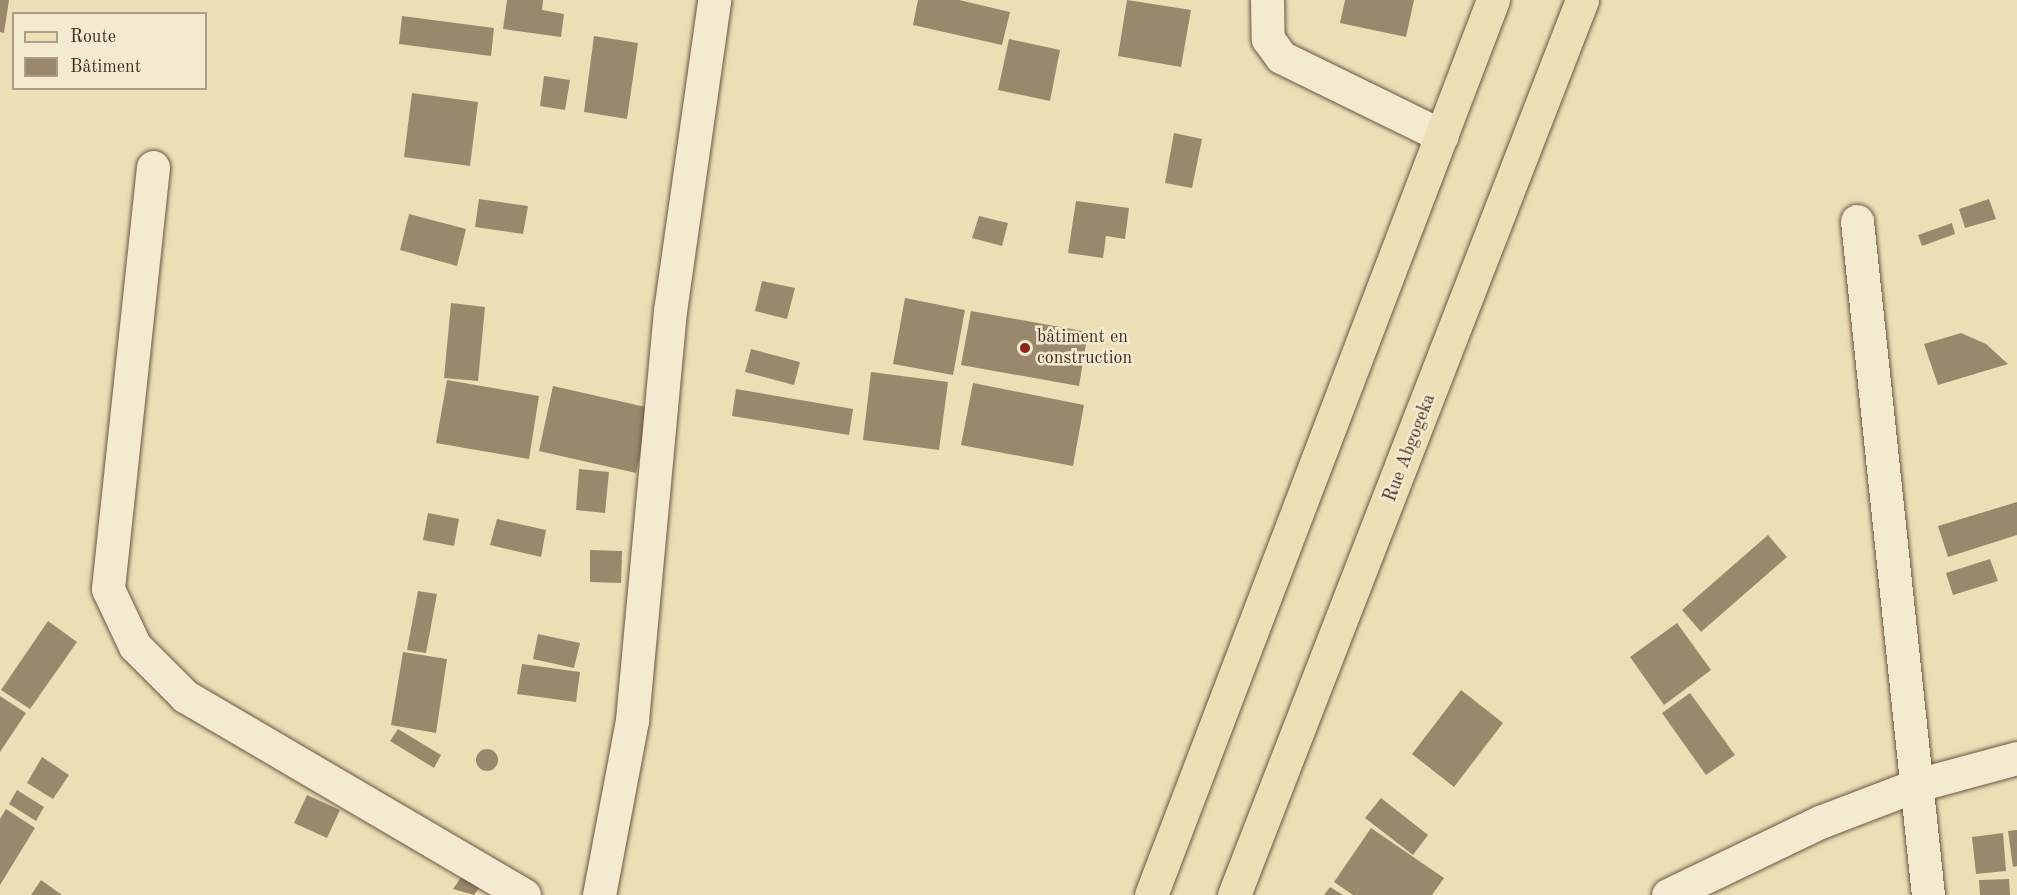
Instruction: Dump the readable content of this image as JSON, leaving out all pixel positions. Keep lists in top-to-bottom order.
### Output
{
  "streets": {
    "main road": ["Rue Abgogeka"]
  },
  "places": ["bâtiment en construction"],
  "legend": ["Route", "Bâtiment"]
}
